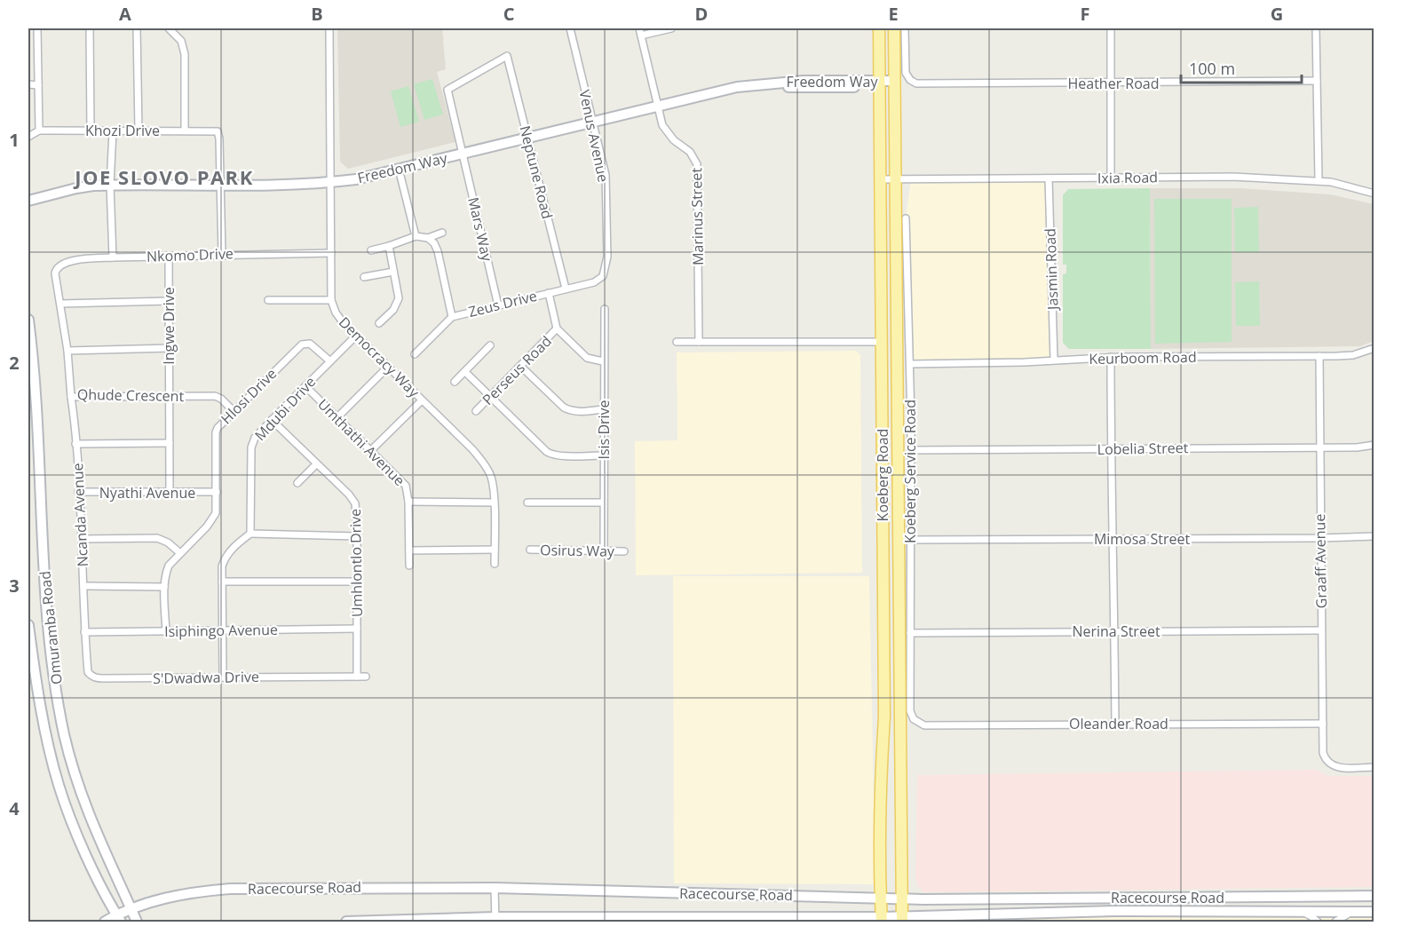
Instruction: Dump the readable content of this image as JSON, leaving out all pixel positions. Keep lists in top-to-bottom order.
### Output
{
  "streets": {
    "main road": [
      "Freedom Way",
      "Koeberg Road",
      "Omuramba Road",
      "Racecourse Road"
    ],
    "street": [
      "Heather Road",
      "Khozi Drive",
      "Venus Avenue",
      "Neptune Road",
      "Ixia Road",
      "Marinus Street",
      "Mars Way",
      "Nkomo Drive",
      "Jasmin Road",
      "Zeus Drive",
      "Ingwe Drive",
      "Democracy Way",
      "Keurboom Road",
      "Perseus Road",
      "Qhude Crescent",
      "Hlosi Drive",
      "Mdubi Drive",
      "Isis Drive",
      "Umthathi Avenue",
      "Lobelia Street",
      "Koeberg Service Road",
      "Nyathi Avenue",
      "Ncanda Avenue",
      "Mimosa Street",
      "Osirus Way",
      "Graaff Avenue",
      "Umhlontlo Drive",
      "Isiphingo Avenue",
      "Nerina Street",
      "S'Dwadwa Drive",
      "Oleander Road"
    ]
  },
  "crossings": [
    ["Freedom Way", "Khozi Drive"],
    ["Freedom Way", "Venus Avenue"],
    ["Freedom Way", "Neptune Road"],
    ["Freedom Way", "Marinus Street"],
    ["Freedom Way", "Mars Way"],
    ["Freedom Way", "Democracy Way"],
    ["Freedom Way", "Koeberg Road"],
    ["Venus Avenue", "Zeus Drive"],
    ["Neptune Road", "Mars Way"],
    ["Neptune Road", "Zeus Drive"],
    ["Ixia Road", "Jasmin Road"],
    ["Ixia Road", "Koeberg Road"],
    ["Mars Way", "Zeus Drive"],
    ["Nkomo Drive", "Ingwe Drive"],
    ["Nkomo Drive", "Democracy Way"],
    ["Nkomo Drive", "Qhude Crescent"],
    ["Jasmin Road", "Keurboom Road"],
    ["Ingwe Drive", "Qhude Crescent"],
    ["Ingwe Drive", "Nyathi Avenue"],
    ["Democracy Way", "Mdubi Drive"],
    ["Keurboom Road", "Koeberg Service Road"],
    ["Keurboom Road", "Graaff Avenue"],
    ["Qhude Crescent", "Hlosi Drive"],
    ["Qhude Crescent", "Ncanda Avenue"],
    ["Hlosi Drive", "Mdubi Drive"],
    ["Hlosi Drive", "Nyathi Avenue"],
    ["Hlosi Drive", "Isiphingo Avenue"],
    ["Mdubi Drive", "Umthathi Avenue"],
    ["Mdubi Drive", "Umhlontlo Drive"],
    ["Isis Drive", "Osirus Way"],
    ["Lobelia Street", "Koeberg Service Road"],
    ["Lobelia Street", "Graaff Avenue"],
    ["Koeberg Service Road", "Mimosa Street"],
    ["Koeberg Service Road", "Nerina Street"],
    ["Koeberg Service Road", "Oleander Road"],
    ["Koeberg Road", "Racecourse Road"],
    ["Nyathi Avenue", "Ncanda Avenue"],
    ["Ncanda Avenue", "Isiphingo Avenue"],
    ["Ncanda Avenue", "S'Dwadwa Drive"],
    ["Mimosa Street", "Graaff Avenue"],
    ["Graaff Avenue", "Nerina Street"],
    ["Graaff Avenue", "Oleander Road"],
    ["Umhlontlo Drive", "Isiphingo Avenue"],
    ["Umhlontlo Drive", "S'Dwadwa Drive"],
    ["Omuramba Road", "Racecourse Road"],
    ["Isiphingo Avenue", "S'Dwadwa Drive"]
  ],
  "districts": ["JOE SLOVO PARK"],
  "scale_bar": "100 m",
  "grid": {
    "columns": [
      "A",
      "B",
      "C",
      "D",
      "E",
      "F",
      "G"
    ],
    "rows": [
      "1",
      "2",
      "3",
      "4"
    ]
  }
}
